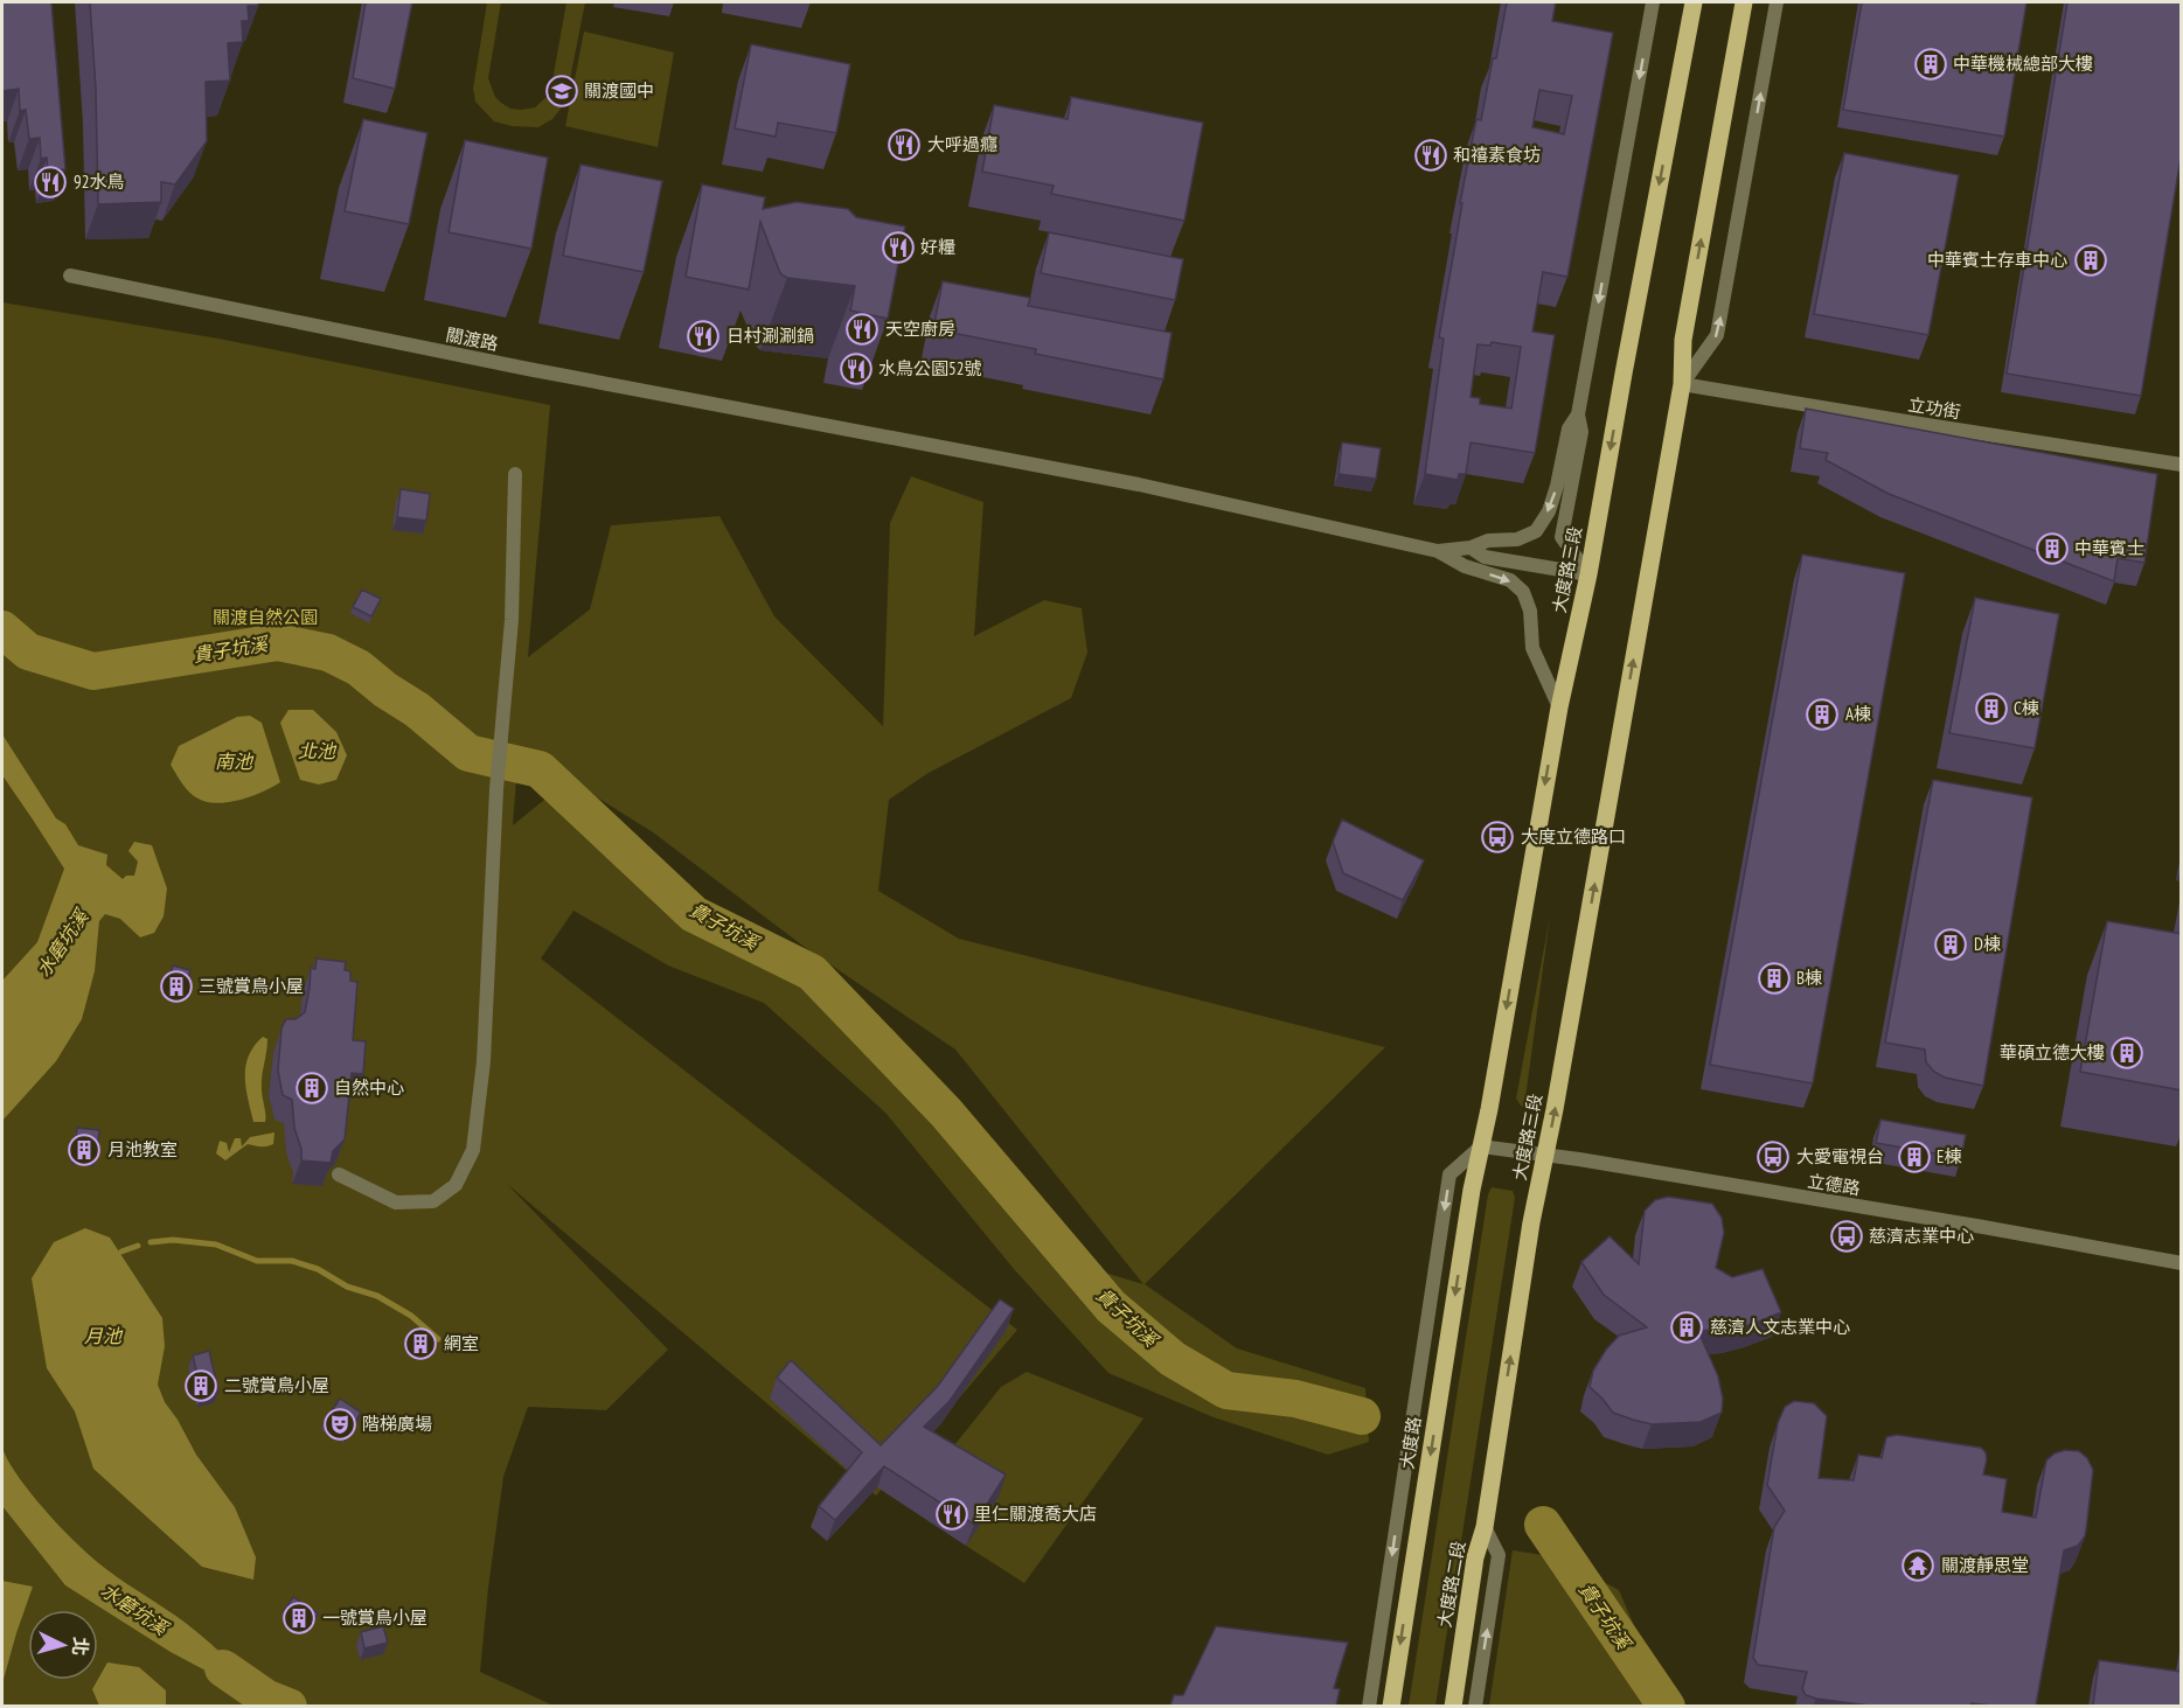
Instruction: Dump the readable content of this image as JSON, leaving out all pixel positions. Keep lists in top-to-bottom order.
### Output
{
  "streets": {
    "main road": ["大度路三段", "大度路", "大度路二段"],
    "street": ["關渡路", "立功街", "立德路"]
  },
  "crossings": [
    ["立功街", "大度路三段"],
    ["大度路三段", "立德路"],
    ["大度路三段", "大度路"],
    ["大度路三段", "大度路二段"]
  ],
  "one_way": ["大度路"],
  "water": [
    "貴子坑溪",
    "北池",
    "南池",
    "水磨坑溪",
    "月池"
  ],
  "parks": ["關渡自然公園"],
  "places": {
    "building": [
      "中華機械總部大樓",
      "中華賓士存車中心",
      "中華賓士",
      "C棟",
      "A棟",
      "D棟",
      "B棟",
      "三號賞鳥小屋",
      "華碩立德大樓",
      "自然中心",
      "月池教室",
      "E棟",
      "慈濟人文志業中心",
      "網室",
      "二號賞鳥小屋",
      "一號賞鳥小屋"
    ],
    "school or university": ["關渡國中"],
    "restaurant": [
      "大呼過癮",
      "和禧素食坊",
      "92水鳥",
      "好糧",
      "天空廚房",
      "日村涮涮鍋",
      "水鳥公園52號",
      "里仁關渡喬大店"
    ],
    "bus stop": ["大度立德路口", "大愛電視台", "慈濟志業中心"],
    "theatre": ["階梯廣場"],
    "temple": ["關渡靜思堂"]
  },
  "north": "right"
}
